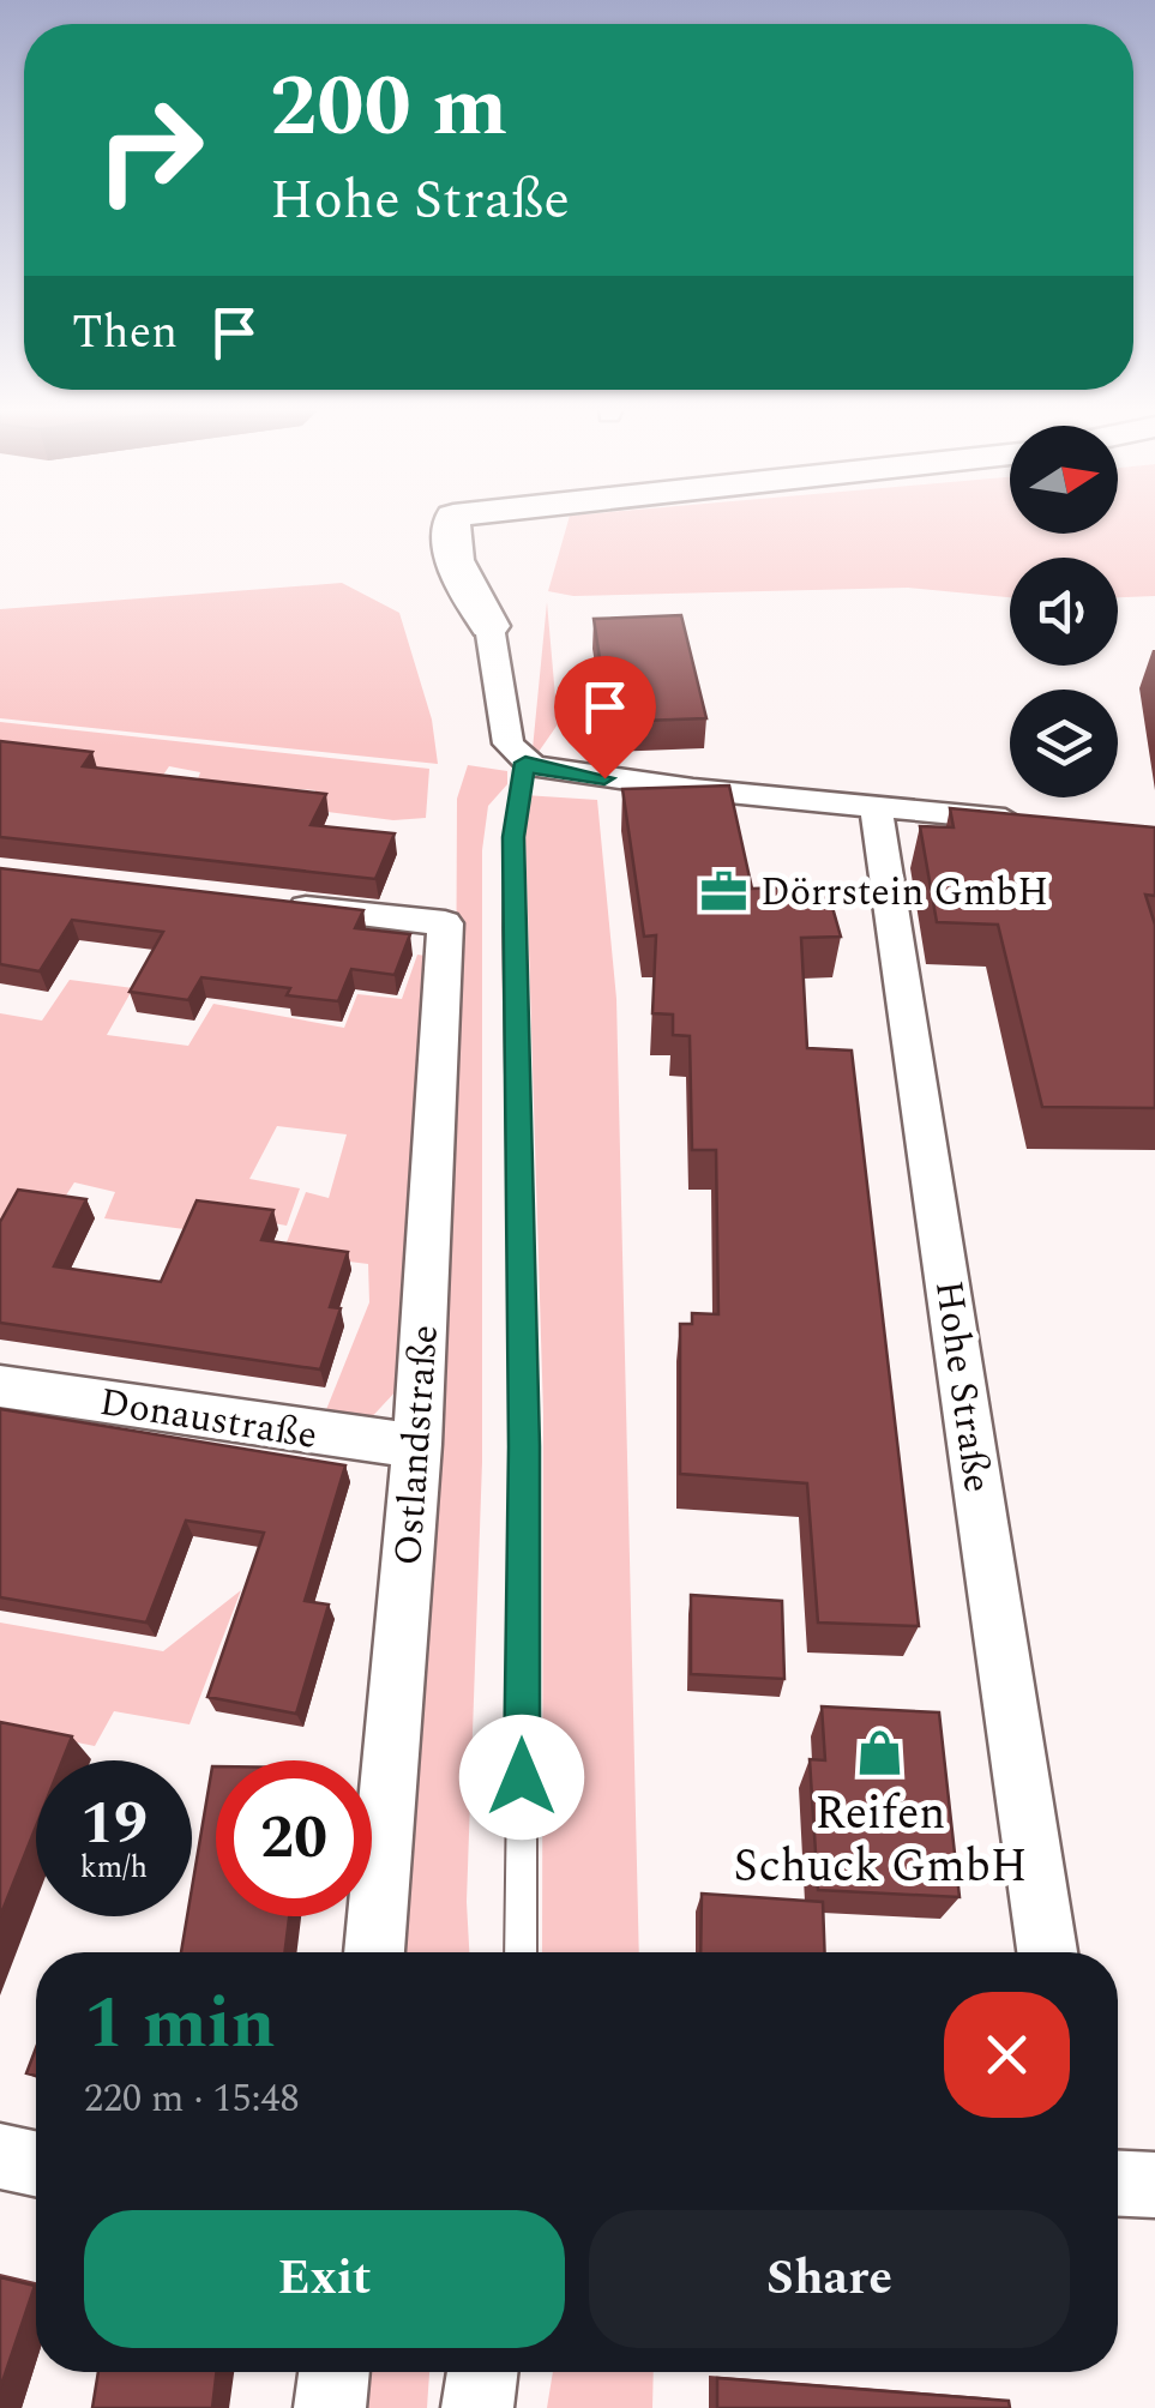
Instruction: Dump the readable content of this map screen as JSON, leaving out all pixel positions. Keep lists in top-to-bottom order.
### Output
{
  "streets": {
    "street": ["Hohe Straße", "Donaustraße", "Ostlandstraße"]
  },
  "crossings": [
    ["Donaustraße", "Ostlandstraße"]
  ],
  "places": {
    "office": ["Dörrstein GmbH"],
    "shop": ["Reifen Schuck GmbH"]
  },
  "north": "right",
  "page": {
    "turn": ["200 m", "Hohe Straße"],
    "then": "Then",
    "speed": "19 km/h",
    "limit": "20",
    "heading": ["1 min", "220 m · 15:48"],
    "buttons": ["Exit", "Share"]
  }
}
